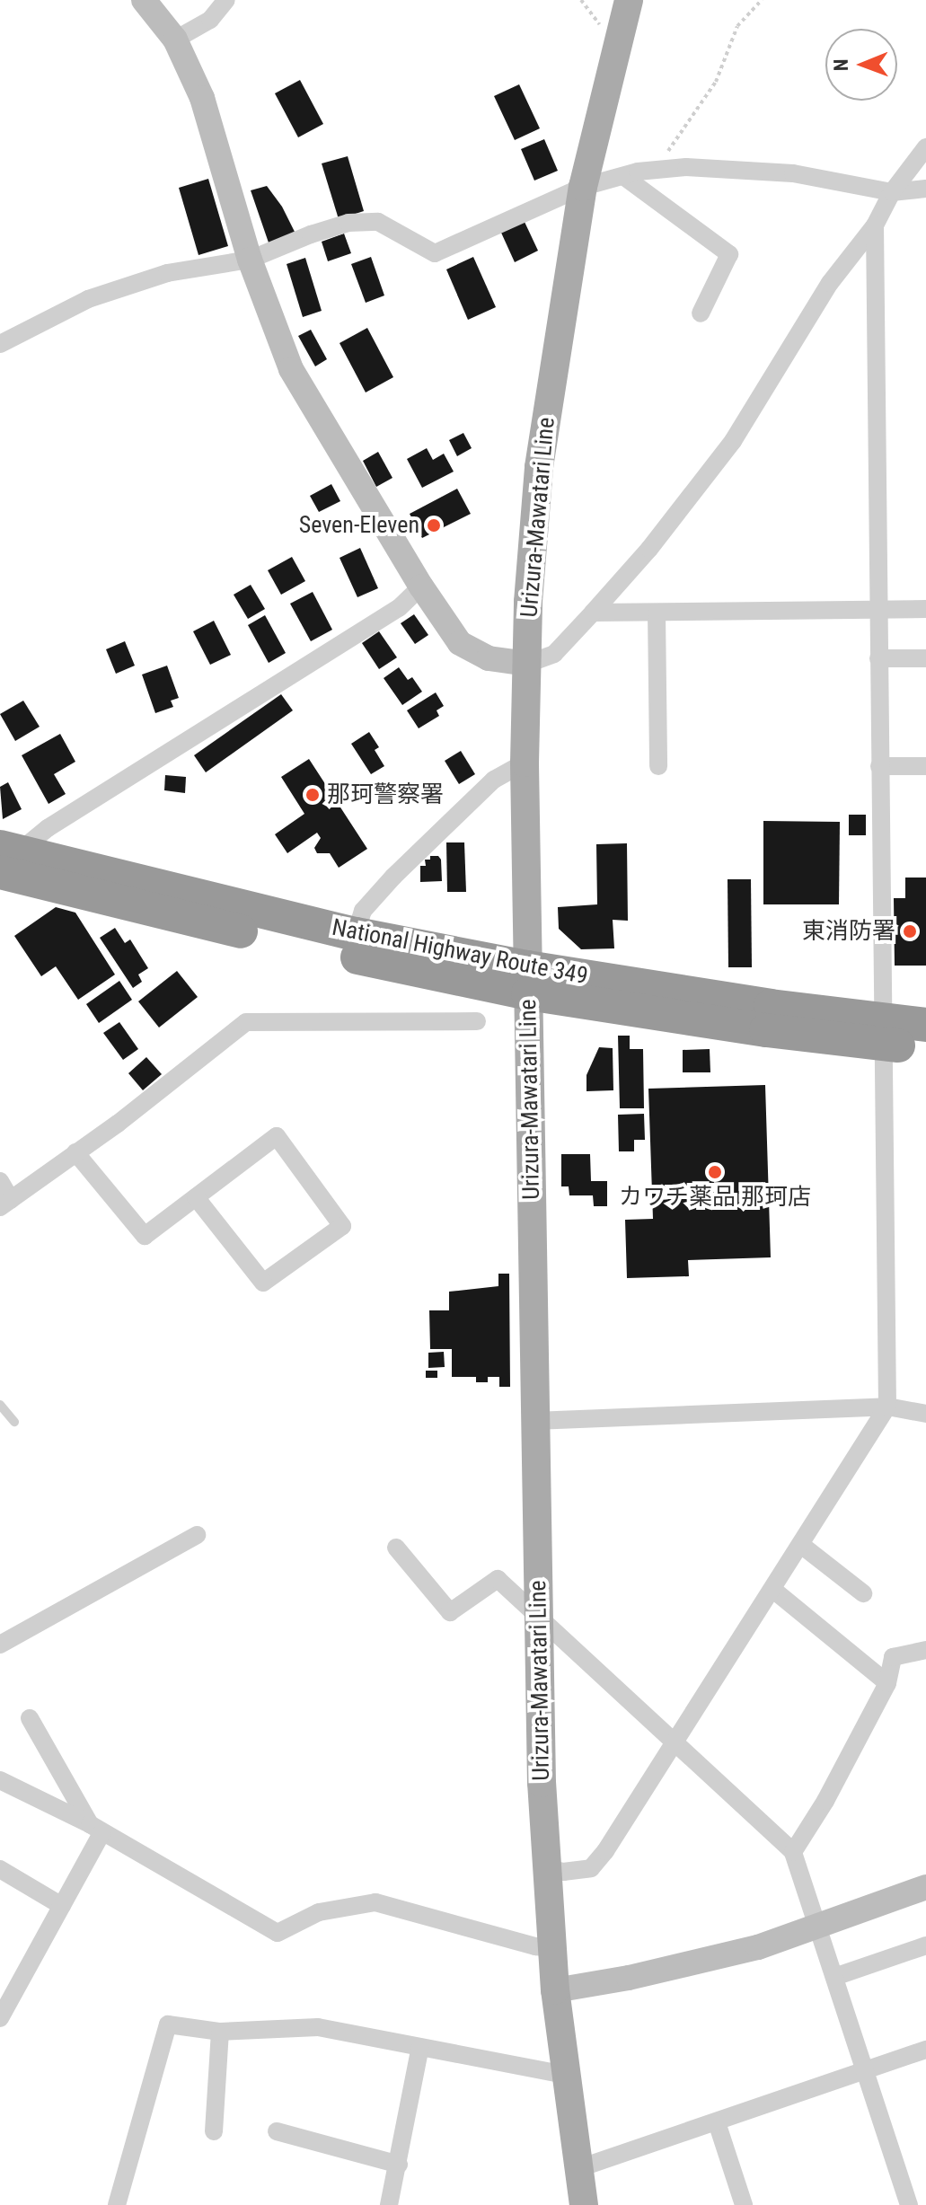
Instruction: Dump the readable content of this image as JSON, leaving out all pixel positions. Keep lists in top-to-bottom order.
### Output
{
  "streets": {
    "highway": ["National Highway Route 349"],
    "main road": ["Urizura-Mawatari Line"]
  },
  "crossings": [
    ["Urizura-Mawatari Line", "National Highway Route 349"]
  ],
  "places": [
    "Seven-Eleven",
    "那珂警察署",
    "東消防署",
    "カワチ薬品 那珂店"
  ],
  "north": "left"
}
